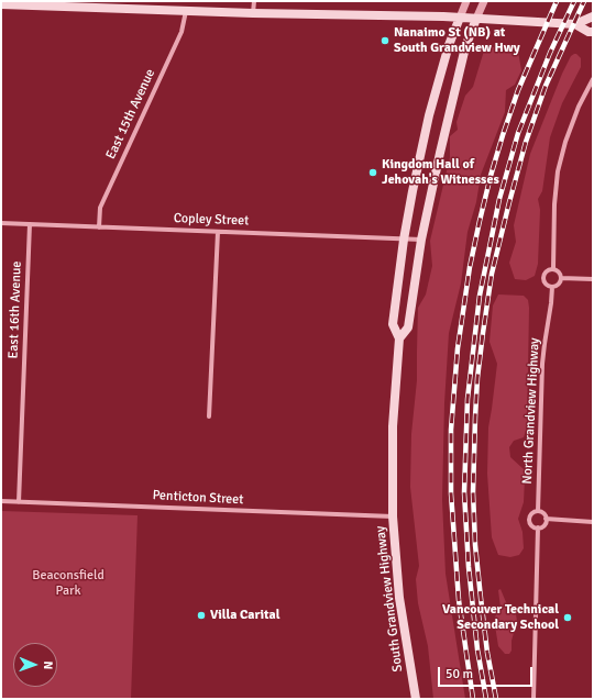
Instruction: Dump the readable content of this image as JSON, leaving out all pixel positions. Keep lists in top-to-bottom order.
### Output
{
  "streets": {
    "main road": ["South Grandview Highway"],
    "street": [
      "East 15th Avenue",
      "Copley Street",
      "East 16th Avenue",
      "North Grandview Highway",
      "Penticton Street"
    ]
  },
  "crossings": [
    ["East 15th Avenue", "Copley Street"],
    ["Copley Street", "East 16th Avenue"],
    ["Copley Street", "South Grandview Highway"],
    ["East 16th Avenue", "Penticton Street"],
    ["Penticton Street", "South Grandview Highway"]
  ],
  "parks": ["Beaconsfield Park"],
  "places": [
    "Nanaimo St (NB) at South Grandview Hwy",
    "Kingdom Hall of Jehovah's Witnesses",
    "Villa Carital",
    "Vancouver Technical Secondary School"
  ],
  "scale_bar": "50 m",
  "north": "right"
}
